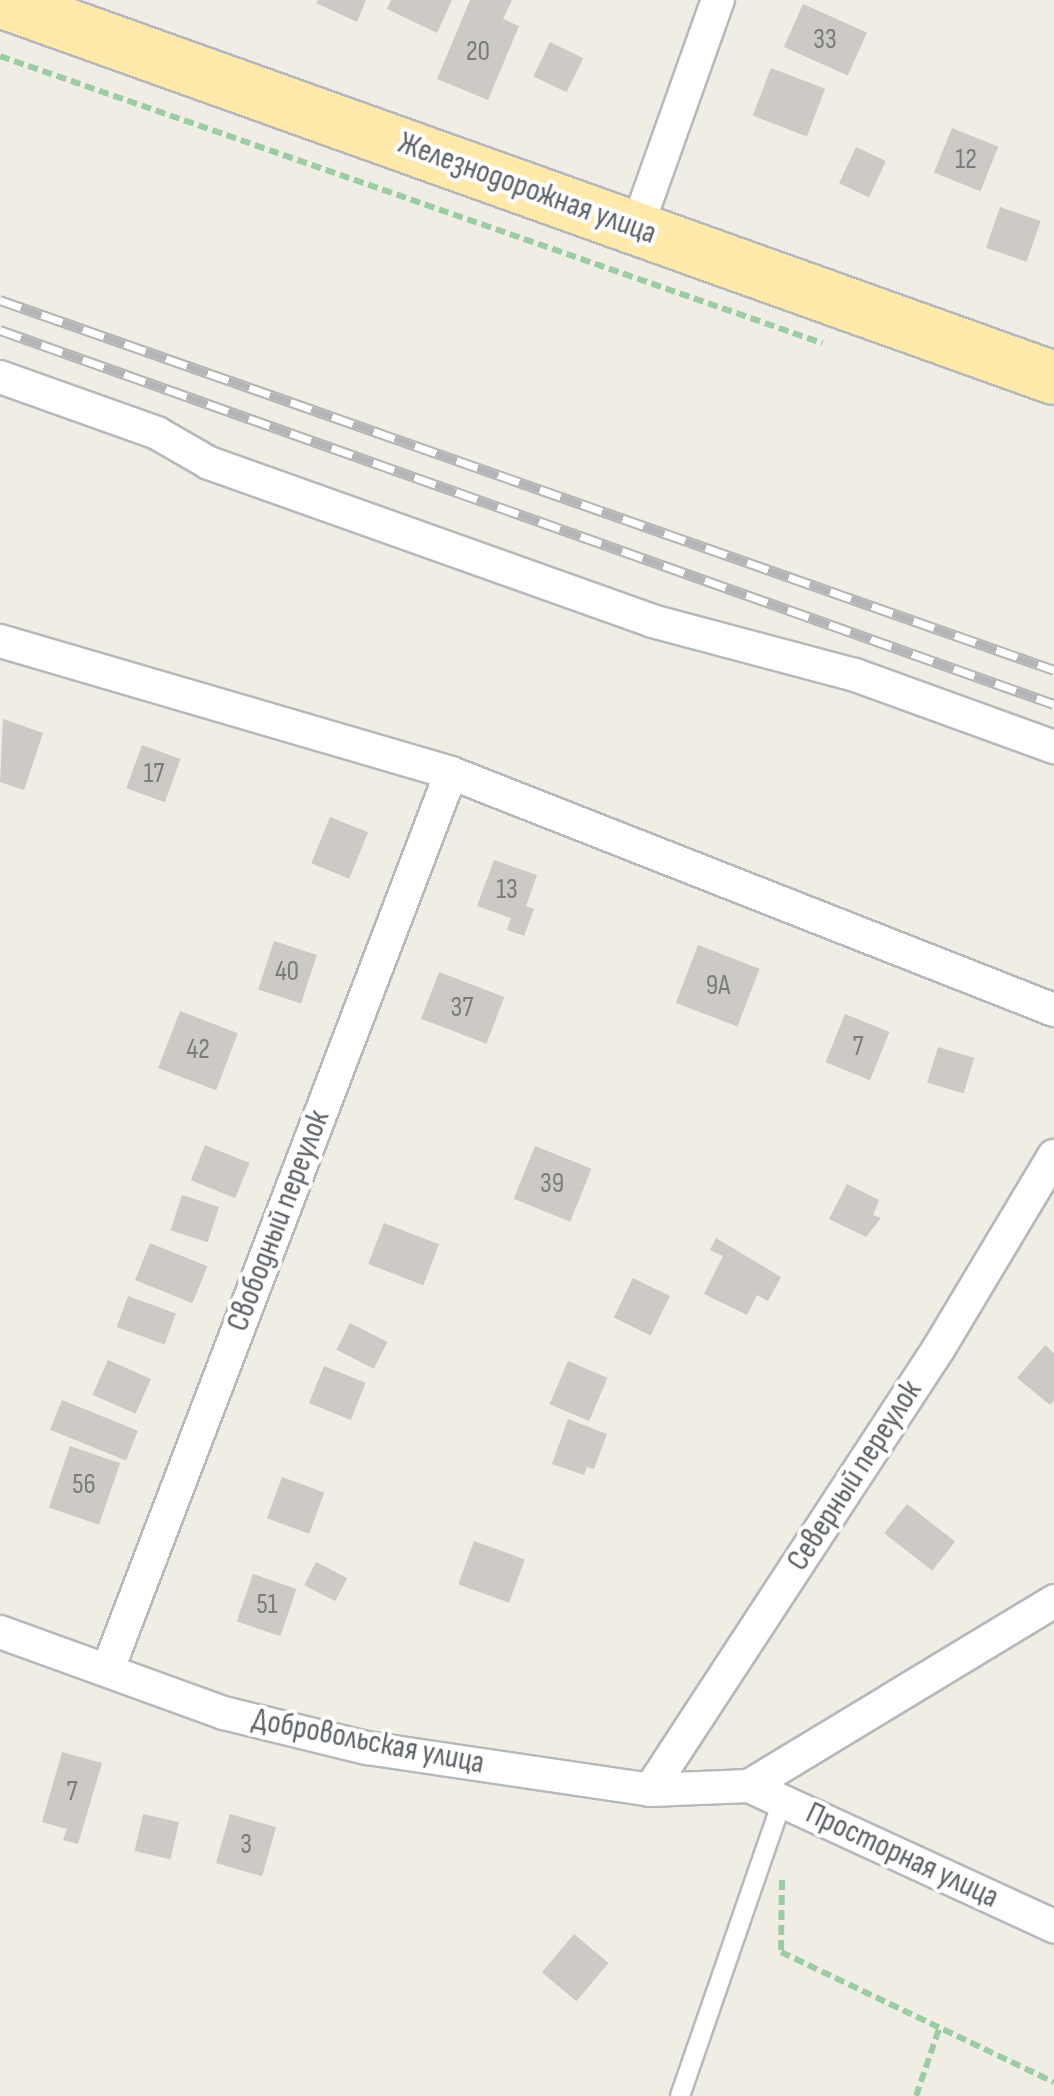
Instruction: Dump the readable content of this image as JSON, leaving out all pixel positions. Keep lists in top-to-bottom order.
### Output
{
  "streets": {
    "main road": ["Железнодорожная улица"],
    "street": [
      "Свободный переулок",
      "Северный переулок",
      "Добровольская улица",
      "Просторная улица"
    ]
  },
  "crossings": [
    ["Свободный переулок", "Добровольская улица"],
    ["Северный переулок", "Добровольская улица"],
    ["Добровольская улица", "Просторная улица"]
  ],
  "house_numbers": [
    "33",
    "20",
    "12",
    "17",
    "13",
    "40",
    "9А",
    "37",
    "7",
    "42",
    "39",
    "56",
    "51",
    "7",
    "3"
  ]
}
